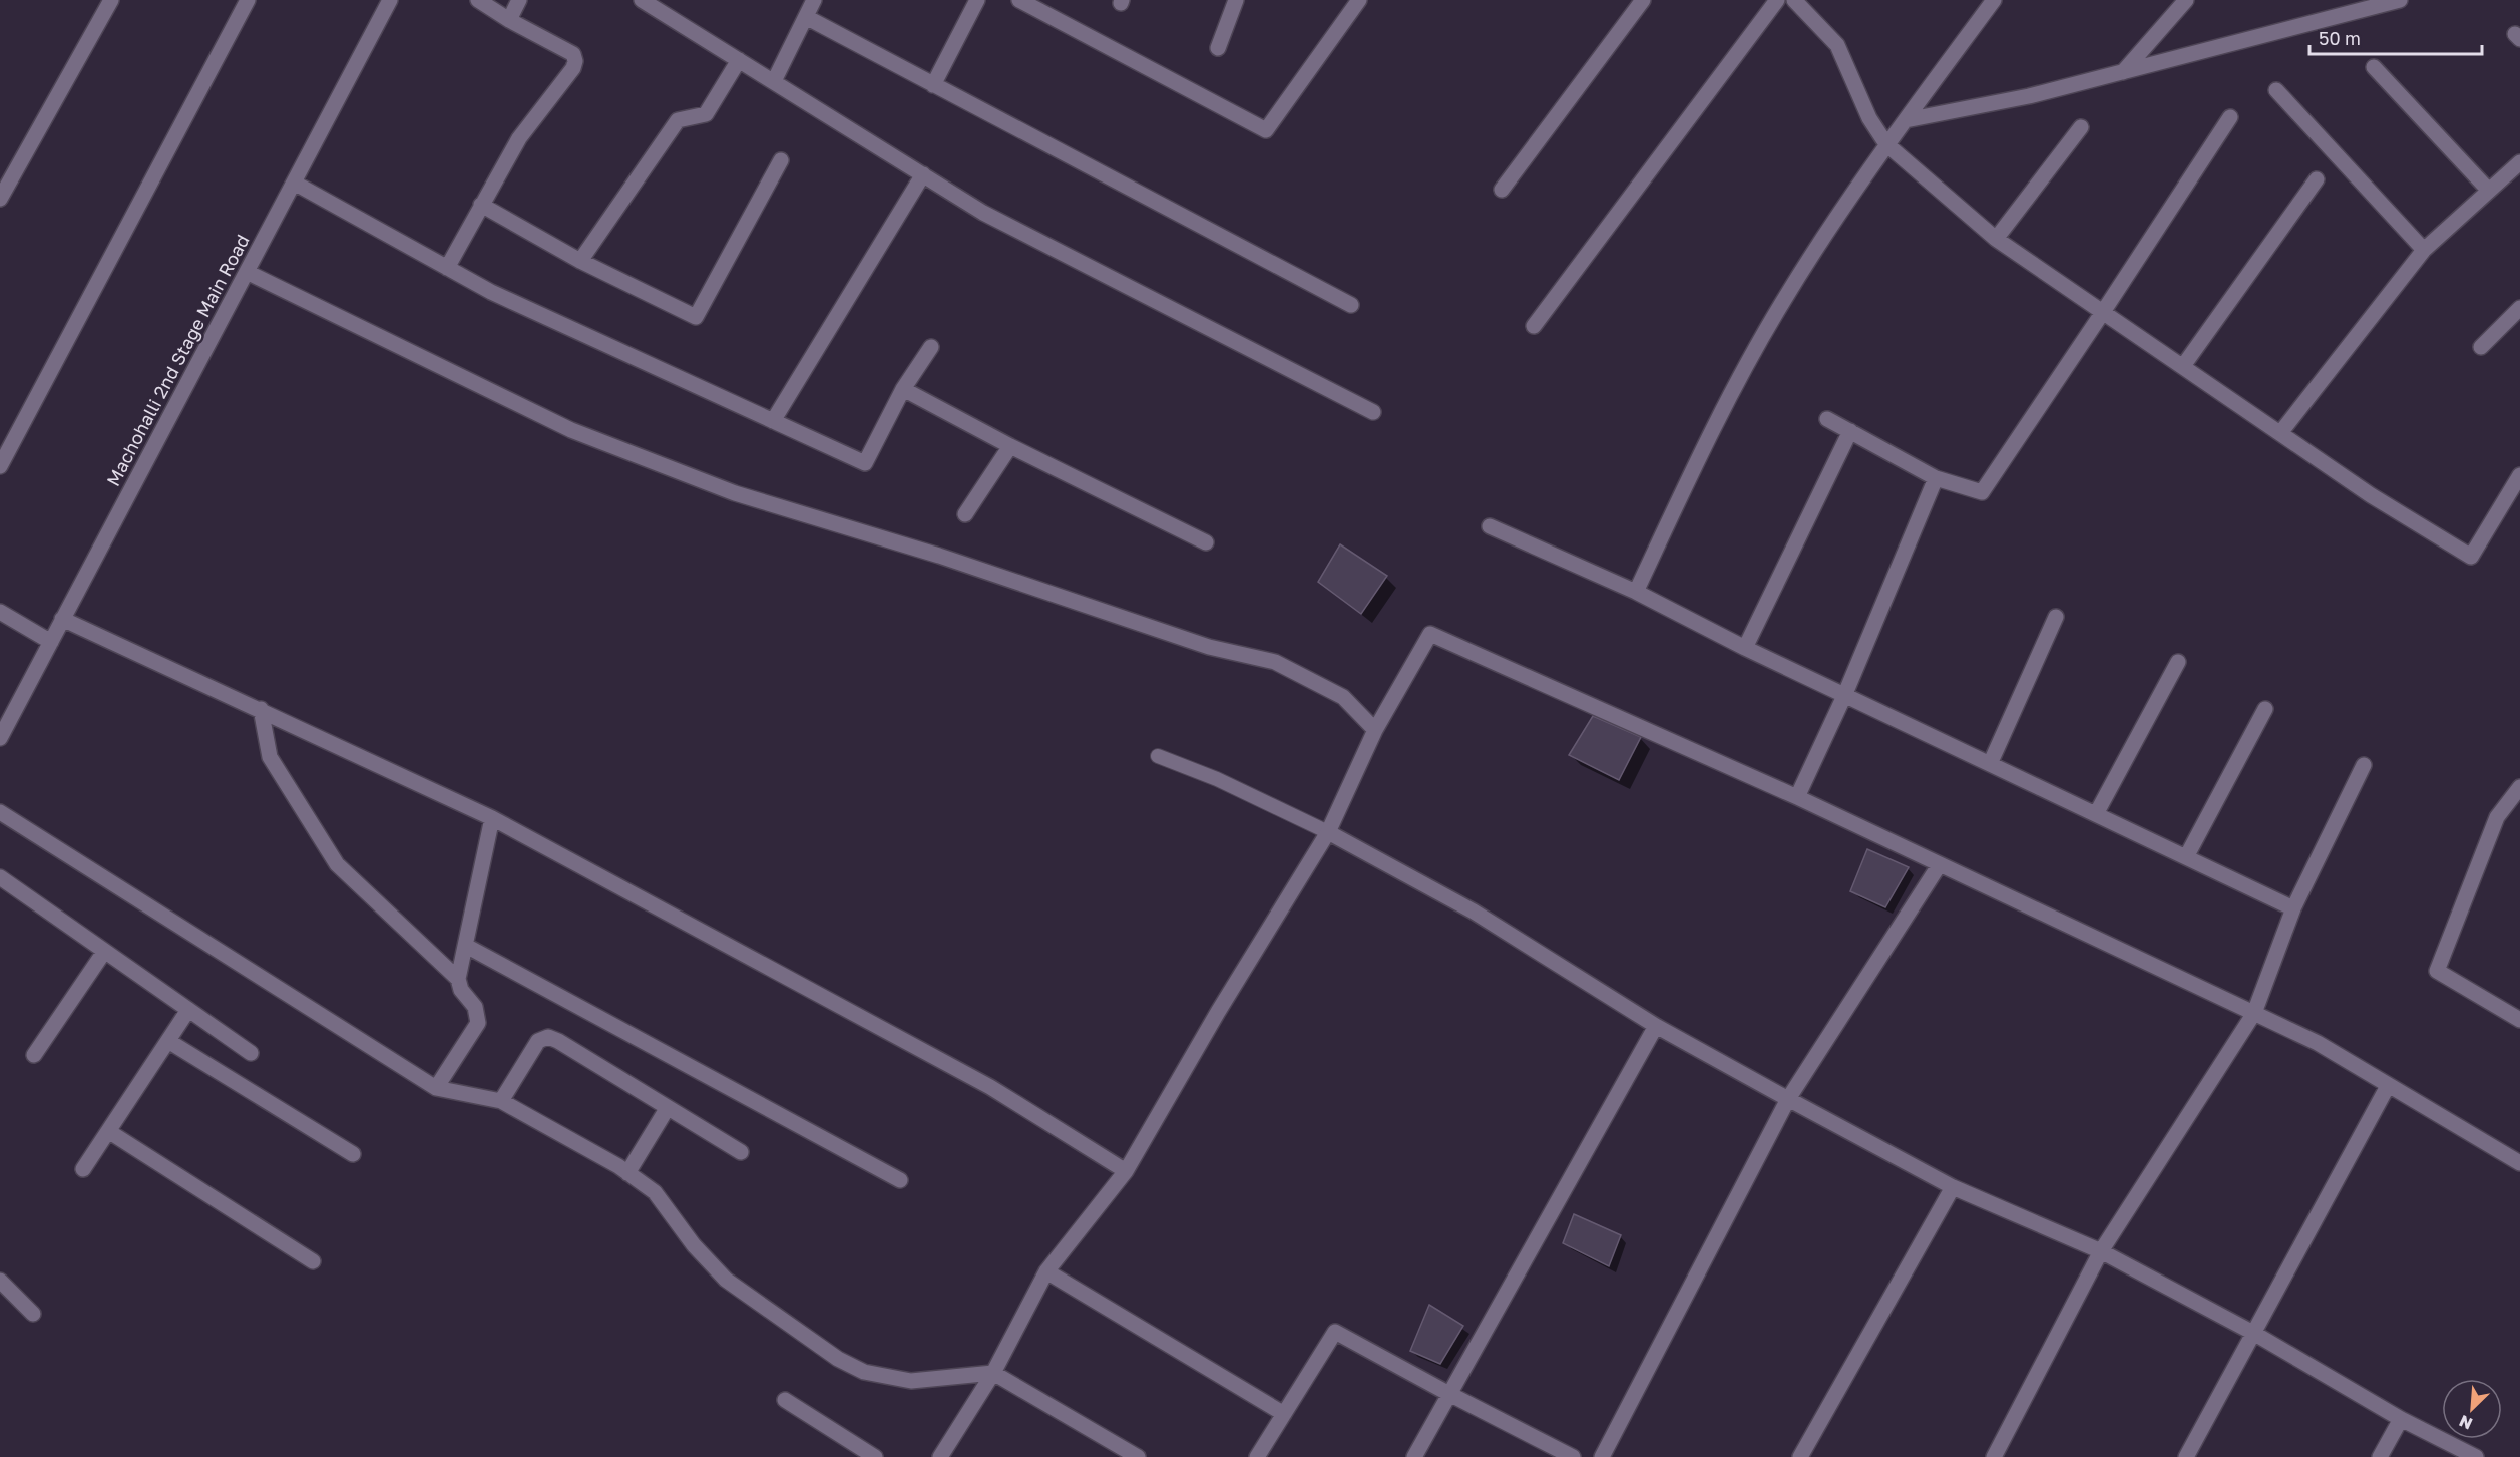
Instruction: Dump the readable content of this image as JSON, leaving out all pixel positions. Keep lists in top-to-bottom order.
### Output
{
  "streets": {
    "street": ["Machohalli 2nd Stage Main Road"]
  },
  "scale_bar": "50 m",
  "north": "bottom left"
}
